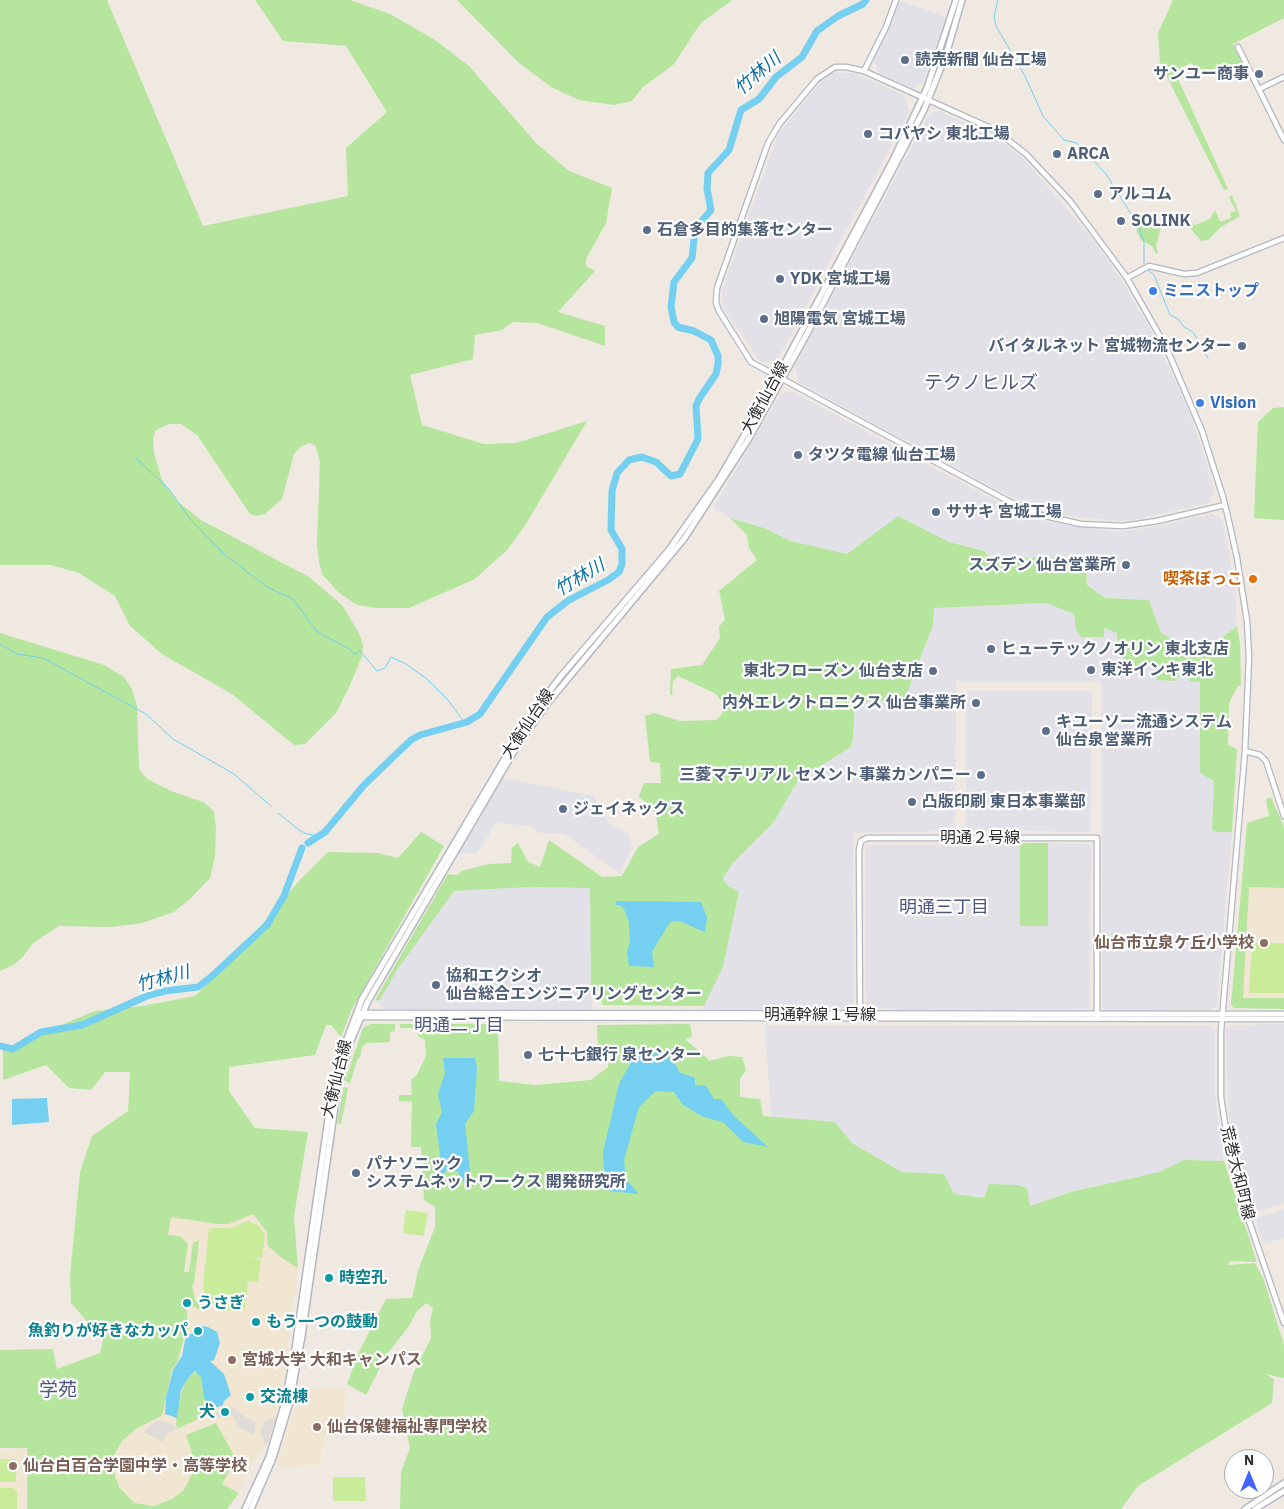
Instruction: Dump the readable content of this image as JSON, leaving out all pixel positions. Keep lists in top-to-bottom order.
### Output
{
  "streets": {
    "main road": ["大衡仙台線"],
    "street": ["明通２号線", "明通幹線１号線", "荒巻大和町線"]
  },
  "crossings": [
    ["大衡仙台線", "明通幹線１号線"],
    ["大衡仙台線", "荒巻大和町線"],
    ["明通２号線", "明通幹線１号線"],
    ["明通幹線１号線", "荒巻大和町線"]
  ],
  "districts": [
    "テクノヒルズ",
    "明通三丁目",
    "明通二丁目",
    "学苑"
  ],
  "water": ["竹林川"],
  "places": [
    "読売新聞 仙台工場",
    "サンユー商事",
    "コバヤシ 東北工場",
    "ARCA",
    "アルコム",
    "SOLINK",
    "石倉多目的集落センター",
    "YDK 宮城工場",
    "ミニストップ",
    "旭陽電気 宮城工場",
    "バイタルネット 宮城物流センター",
    "Vision",
    "タツタ電線 仙台工場",
    "ササキ 宮城工場",
    "スズデン 仙台営業所",
    "喫茶ぼっこ",
    "ヒューテックノオリン 東北支店",
    "東洋インキ東北",
    "東北フローズン 仙台支店",
    "内外エレクトロニクス 仙台事業所",
    "キユーソー流通システム 仙台泉営業所",
    "三菱マテリアル セメント事業カンパニー",
    "凸版印刷 東日本事業部",
    "ジェイネックス",
    "仙台市立泉ケ丘小学校",
    "協和エクシオ 仙台総合エンジニアリングセンター",
    "七十七銀行 泉センター",
    "パナソニック システムネットワークス 開発研究所",
    "時空孔",
    "うさぎ",
    "もう一つの鼓動",
    "魚釣りが好きなカッパ",
    "宮城大学 大和キャンパス",
    "交流棟",
    "犬",
    "仙台保健福祉専門学校",
    "仙台白百合学園中学・高等学校"
  ],
  "north": "top"
}
